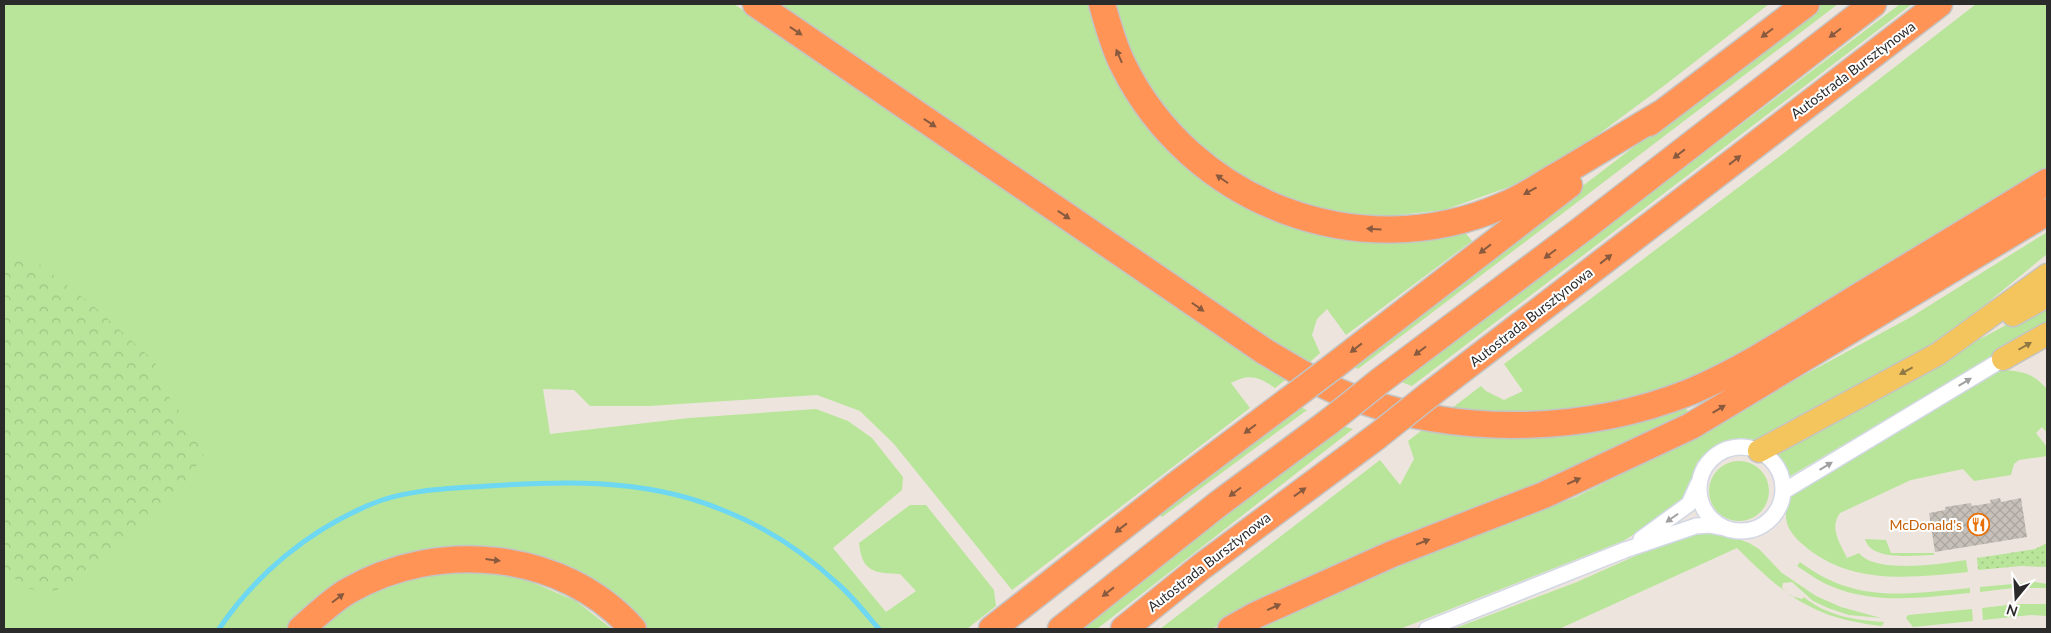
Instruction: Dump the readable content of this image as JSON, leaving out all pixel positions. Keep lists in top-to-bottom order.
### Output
{
  "streets": {
    "highway": ["Autostrada Bursztynowa"]
  },
  "places": {
    "restaurant": ["McDonald's"]
  },
  "north": "bottom"
}
